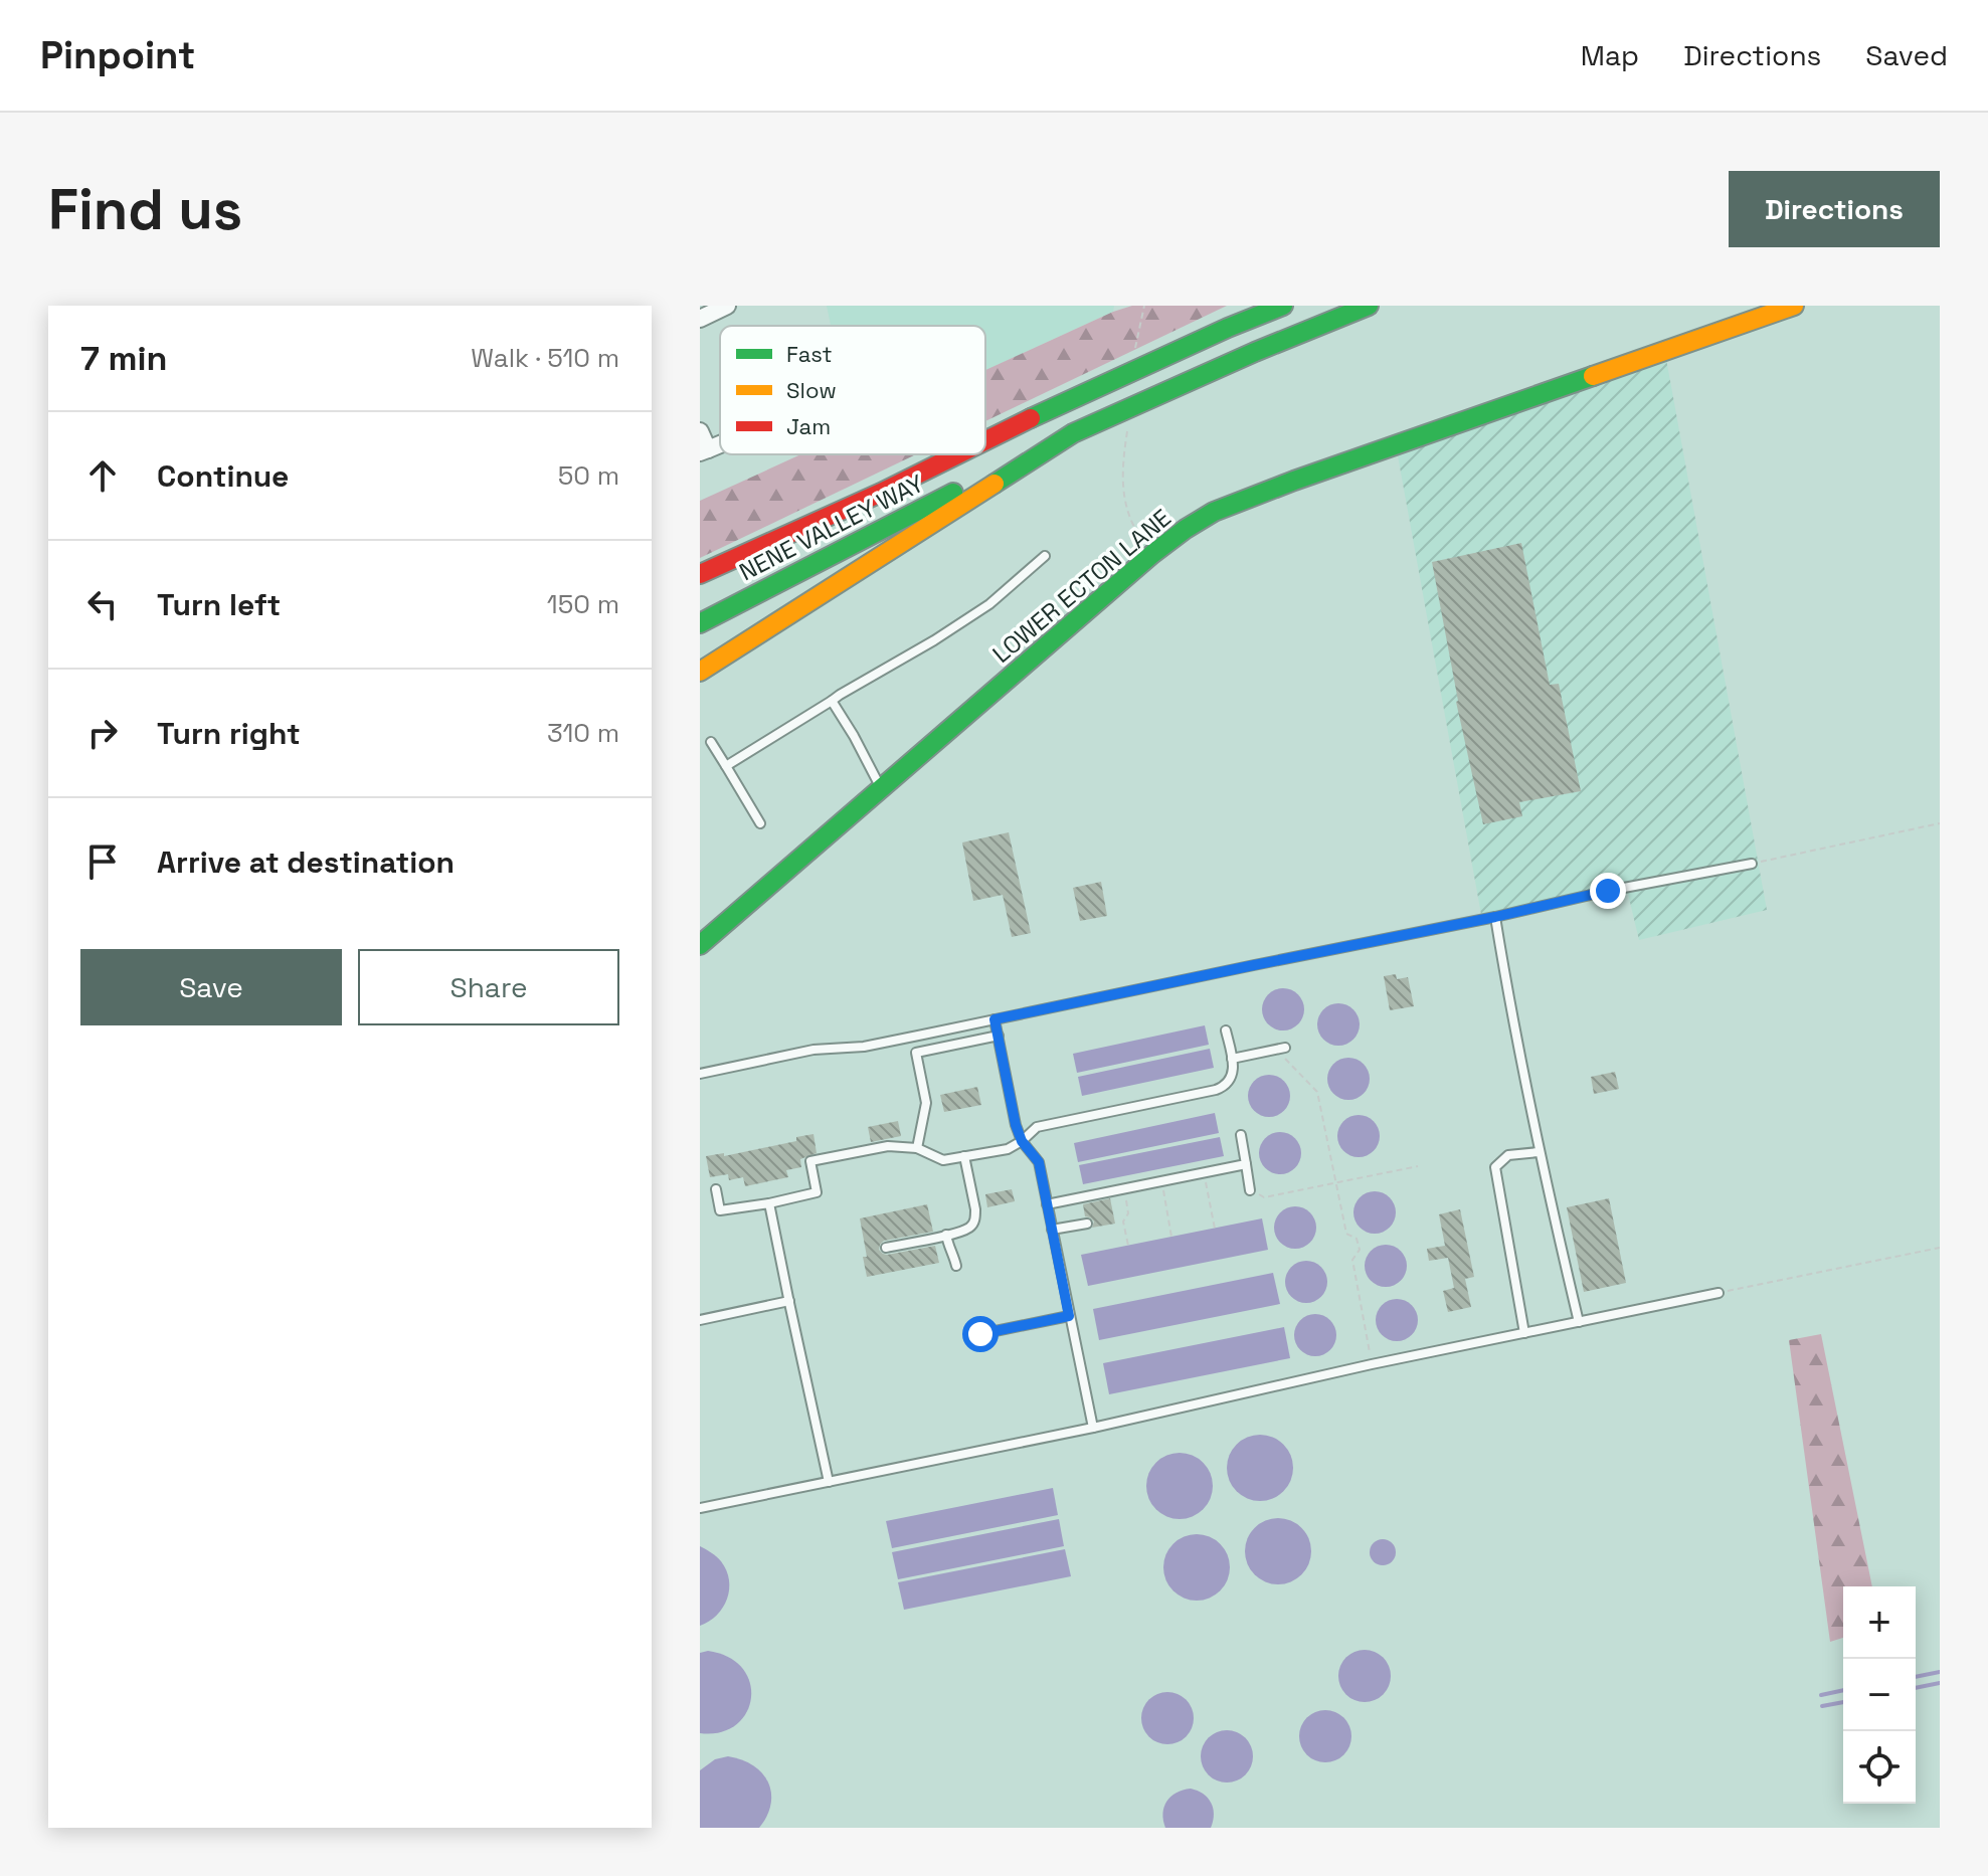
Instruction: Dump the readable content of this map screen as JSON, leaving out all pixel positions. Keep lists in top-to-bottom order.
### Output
{
  "streets": {
    "main road": ["NENE VALLEY WAY", "LOWER ECTON LANE"]
  },
  "legend": ["Fast", "Slow", "Jam"],
  "page": {
    "header": "Pinpoint",
    "nav": ["Map", "Directions", "Saved"],
    "buttons": [
      "Directions",
      ["Save", "Share"]
    ],
    "title": "Find us",
    "heading": ["7 min", "Walk · 510 m"],
    "list": [
      ["Continue", "50 m"],
      ["Turn left", "150 m"],
      ["Turn right", "310 m"],
      "Arrive at destination"
    ],
    "map_buttons": ["+", "−"]
  }
}
